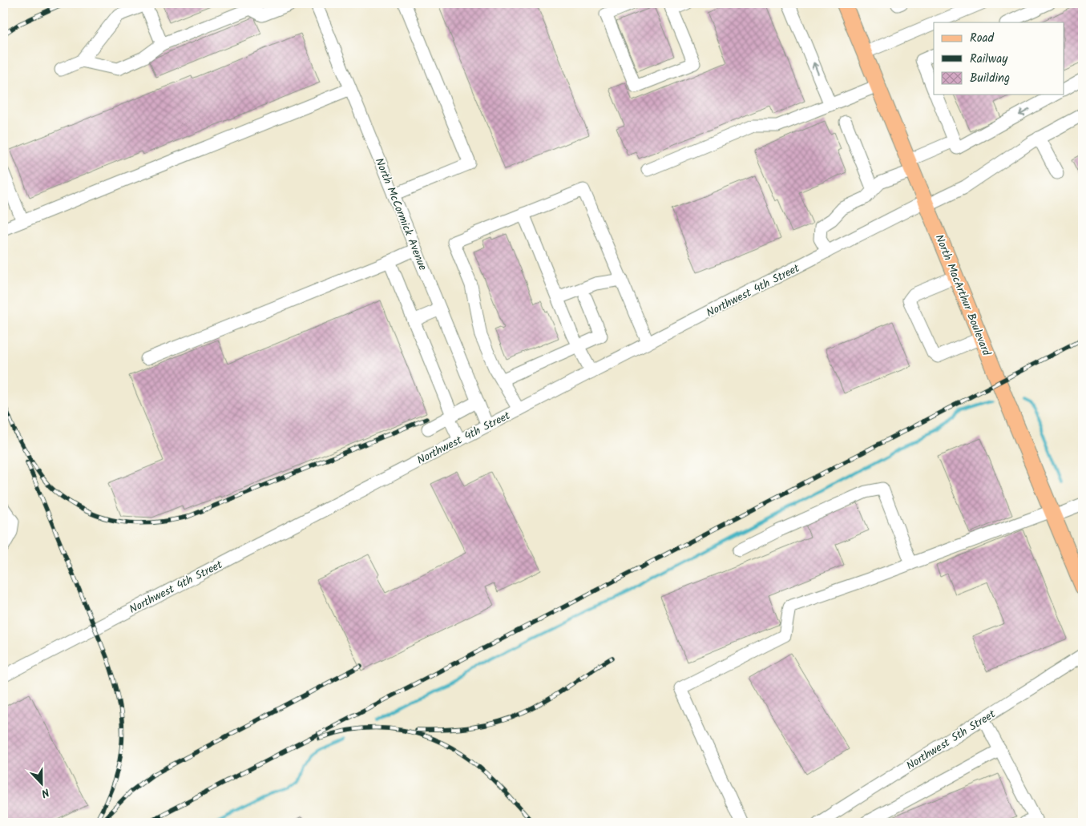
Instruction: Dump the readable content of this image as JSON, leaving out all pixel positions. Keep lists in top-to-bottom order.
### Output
{
  "streets": {
    "main road": ["North MacArthur Boulevard"],
    "street": ["North McCormick Avenue", "Northwest 4th Street", "Northwest 5th Street"]
  },
  "crossings": [
    ["North McCormick Avenue", "Northwest 4th Street"],
    ["Northwest 4th Street", "North MacArthur Boulevard"]
  ],
  "legend": ["Road", "Railway", "Building"],
  "north": "bottom"
}
